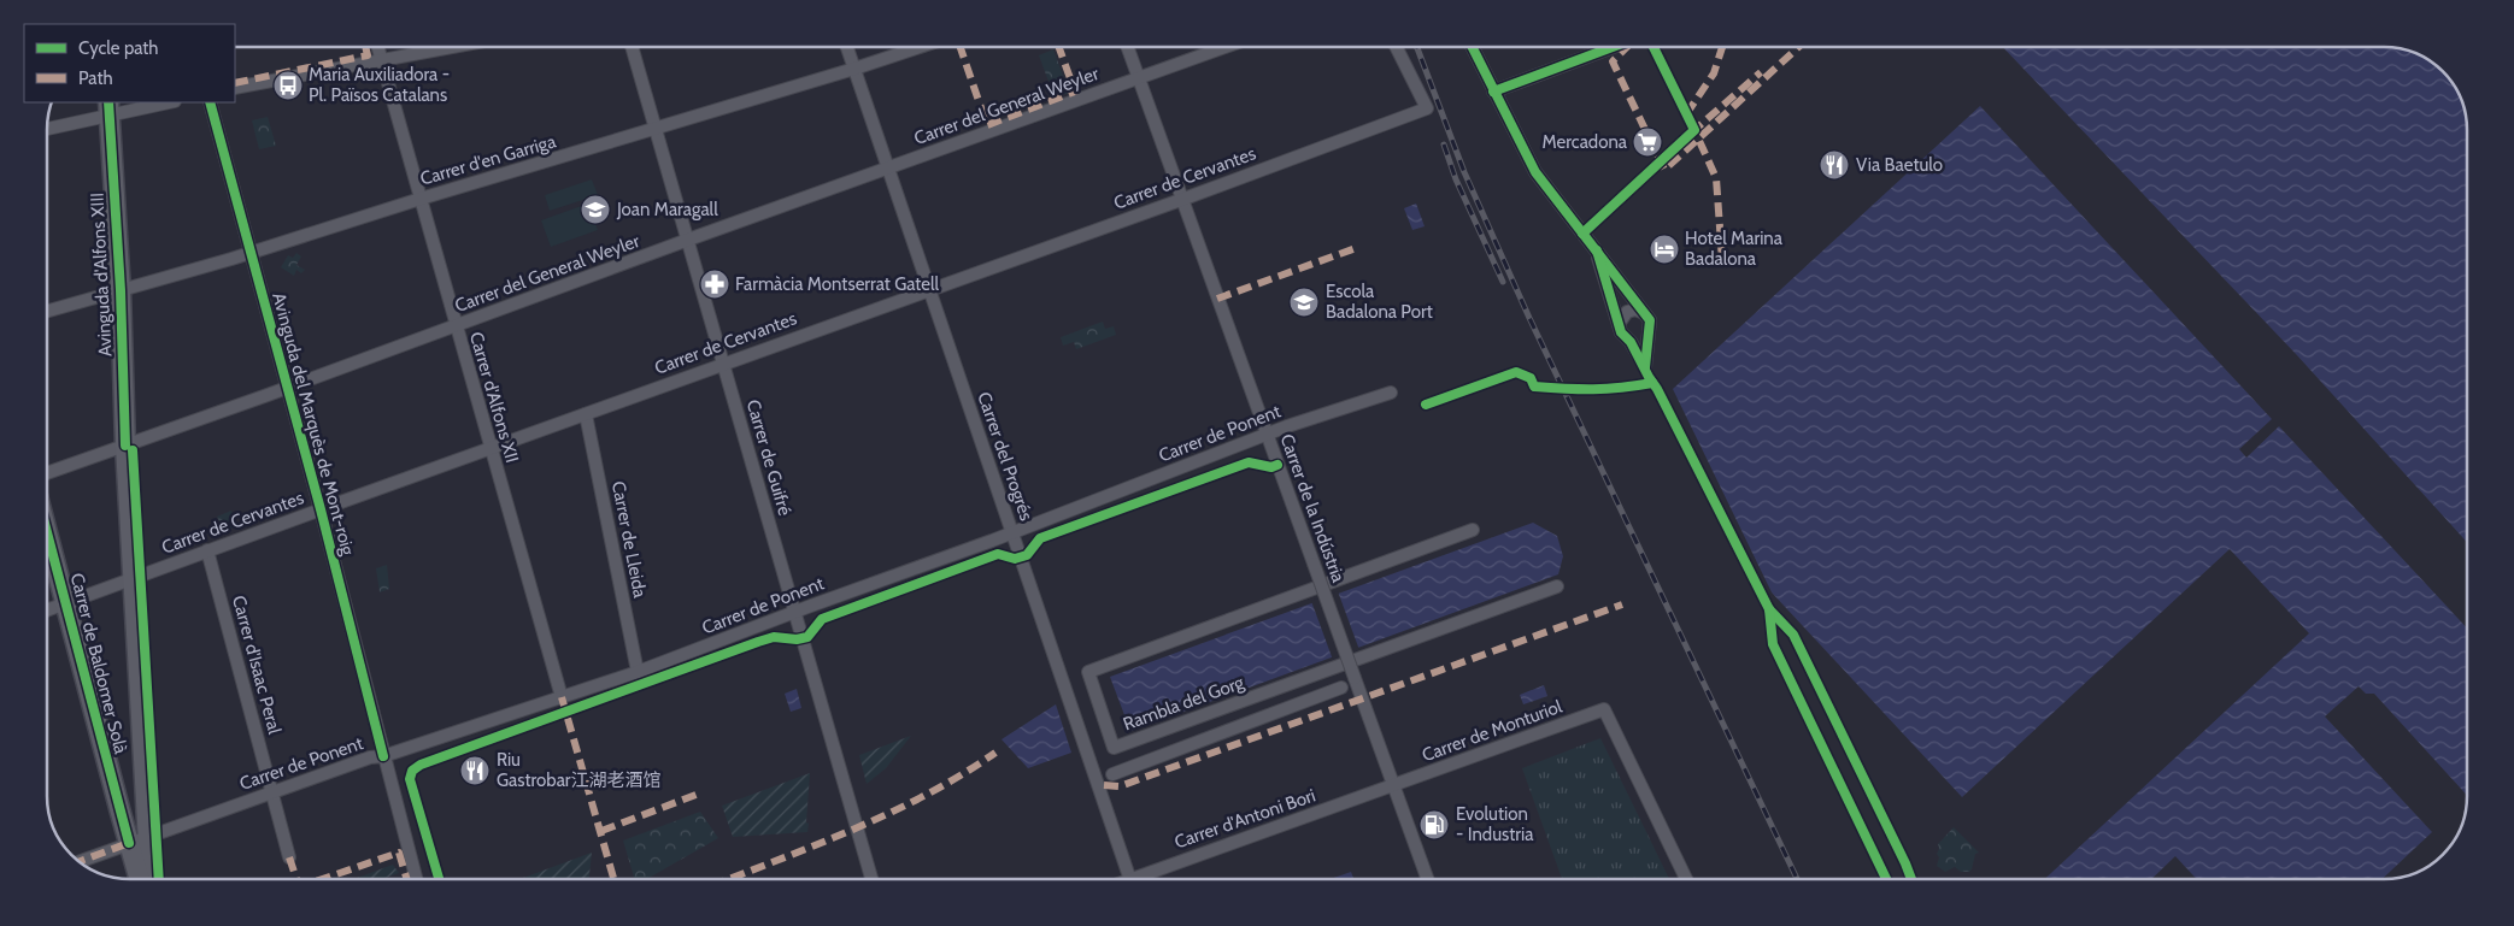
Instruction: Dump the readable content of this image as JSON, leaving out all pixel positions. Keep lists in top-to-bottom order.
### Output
{
  "streets": {
    "main road": ["Avinguda d'Alfons XIII", "Carrer de Baldomer Solà"],
    "street": [
      "Carrer del General Weyler",
      "Carrer d'en Garriga",
      "Carrer de Cervantes",
      "Carrer d'Alfons XII",
      "Avinguda del Marquès de Mont-roig",
      "Carrer de Ponent",
      "Carrer del Progrés",
      "Carrer de Guifré",
      "Carrer de la Indústria",
      "Carrer de Lleida",
      "Carrer d'Isaac Peral",
      "Rambla del Gorg",
      "Carrer de Monturiol",
      "Carrer d'Antoni Bori"
    ]
  },
  "crossings": [
    ["Carrer del General Weyler", "Avinguda d'Alfons XIII"],
    ["Carrer del General Weyler", "Carrer d'Alfons XII"],
    ["Carrer del General Weyler", "Avinguda del Marquès de Mont-roig"],
    ["Carrer del General Weyler", "Carrer del Progrés"],
    ["Carrer del General Weyler", "Carrer de Guifré"],
    ["Carrer del General Weyler", "Carrer de la Indústria"],
    ["Carrer d'en Garriga", "Avinguda d'Alfons XIII"],
    ["Carrer d'en Garriga", "Carrer d'Alfons XII"],
    ["Carrer d'en Garriga", "Avinguda del Marquès de Mont-roig"],
    ["Carrer d'en Garriga", "Carrer del Progrés"],
    ["Carrer d'en Garriga", "Carrer de Guifré"],
    ["Carrer de Cervantes", "Avinguda d'Alfons XIII"],
    ["Carrer de Cervantes", "Carrer d'Alfons XII"],
    ["Carrer de Cervantes", "Avinguda del Marquès de Mont-roig"],
    ["Carrer de Cervantes", "Carrer del Progrés"],
    ["Carrer de Cervantes", "Carrer de Guifré"],
    ["Carrer de Cervantes", "Carrer de la Indústria"],
    ["Carrer de Cervantes", "Carrer de Lleida"],
    ["Carrer de Cervantes", "Carrer de Baldomer Solà"],
    ["Carrer de Cervantes", "Carrer d'Isaac Peral"],
    ["Avinguda d'Alfons XIII", "Carrer de Ponent"],
    ["Avinguda d'Alfons XIII", "Carrer de Baldomer Solà"],
    ["Carrer d'Alfons XII", "Carrer de Ponent"],
    ["Avinguda del Marquès de Mont-roig", "Carrer de Ponent"],
    ["Carrer de Ponent", "Carrer del Progrés"],
    ["Carrer de Ponent", "Carrer de Guifré"],
    ["Carrer de Ponent", "Carrer de la Indústria"],
    ["Carrer de Ponent", "Carrer de Lleida"],
    ["Carrer de Ponent", "Carrer de Baldomer Solà"],
    ["Carrer de Ponent", "Carrer d'Isaac Peral"],
    ["Carrer de la Indústria", "Carrer de Monturiol"],
    ["Carrer de la Indústria", "Carrer d'Antoni Bori"],
    ["Carrer de Monturiol", "Carrer d'Antoni Bori"]
  ],
  "places": {
    "bus stop": ["Maria Auxiliadora - Pl. Països Catalans"],
    "supermarket": ["Mercadona"],
    "restaurant": ["Via Baetulo", "Riu Gastrobar江湖老酒馆"],
    "school or university": ["Joan Maragall", "Escola Badalona Port"],
    "hotel": ["Hotel Marina Badalona"],
    "pharmacy": ["Farmàcia Montserrat Gatell"],
    "fuel station": ["Evolution - Industria"]
  },
  "legend": ["Cycle path", "Path"]
}
